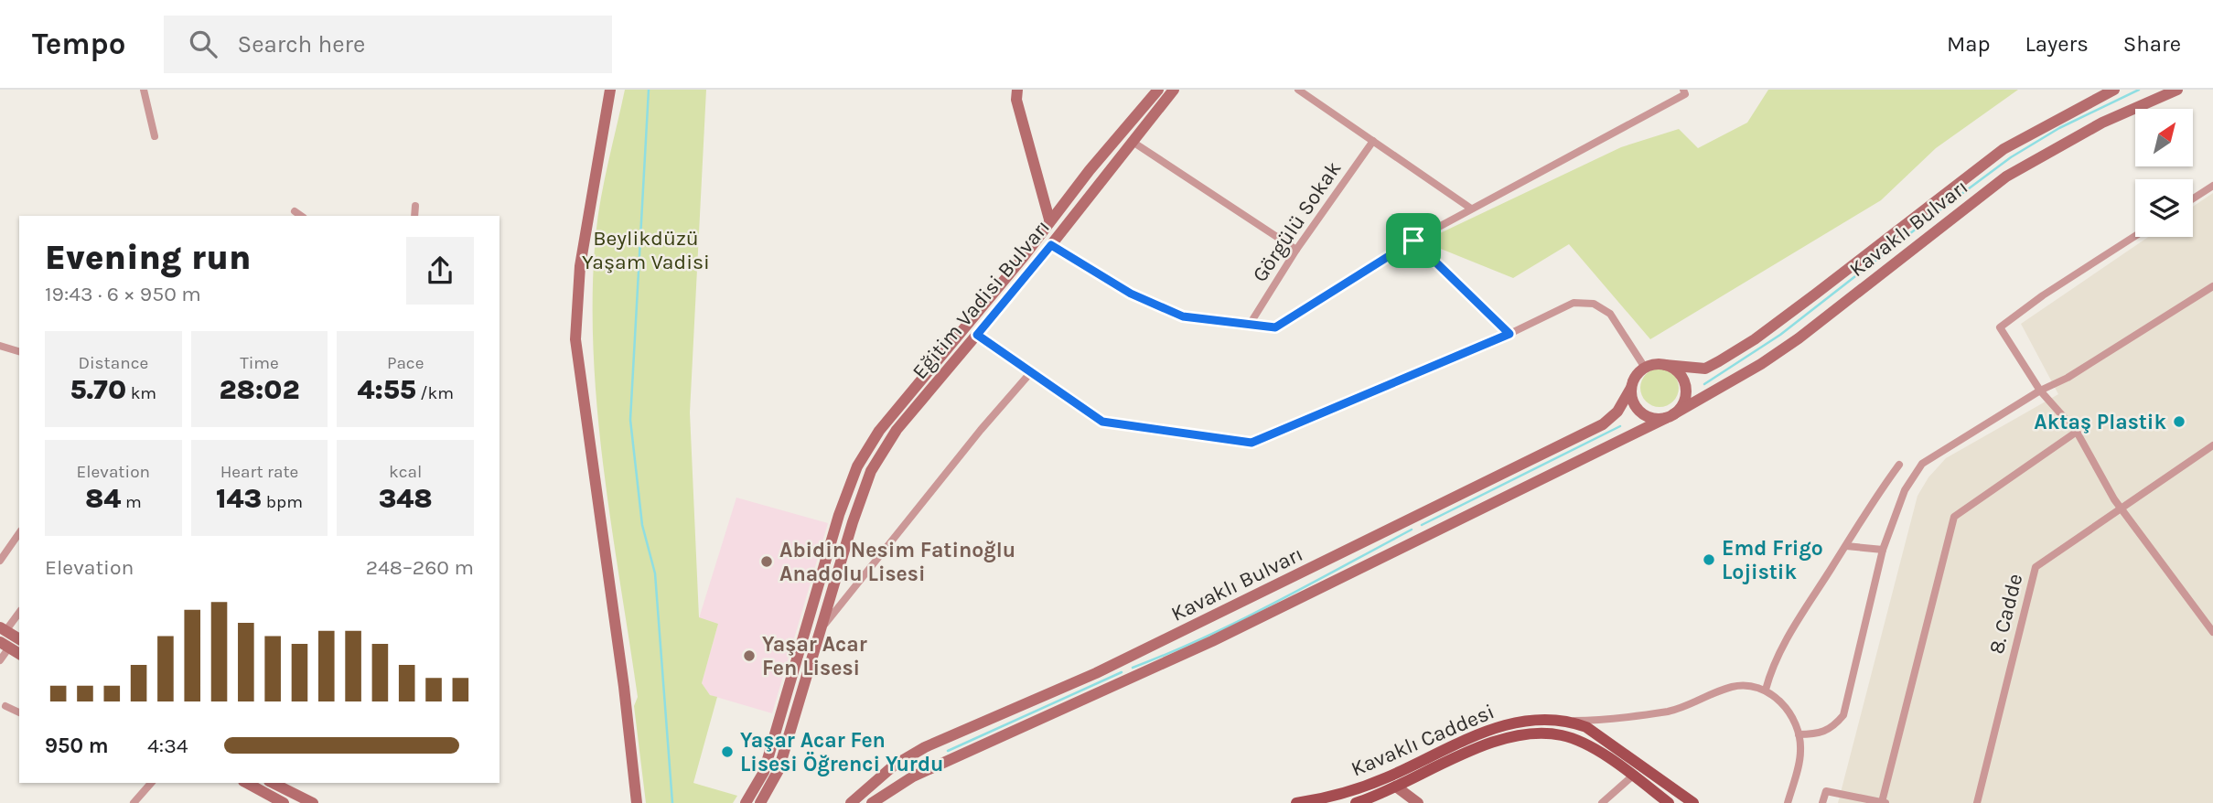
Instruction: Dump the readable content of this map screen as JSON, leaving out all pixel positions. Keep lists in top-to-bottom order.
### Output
{
  "streets": {
    "main road": ["Kavaklı Bulvarı", "Eğitim Vadisi Bulvarı", "Kavaklı Caddesi"],
    "street": ["Görgülü Sokak", "8. Cadde"]
  },
  "parks": ["Beylikdüzü Yaşam Vadisi"],
  "places": [
    "Aktaş Plastik",
    "Emd Frigo Lojistik",
    "Abidin Nesim Fatinoğlu Anadolu Lisesi",
    "Yaşar Acar Fen Lisesi",
    "Yaşar Acar Fen Lisesi Öğrenci Yurdu"
  ],
  "north": "top right",
  "page": {
    "header": "Tempo",
    "search": "Search here",
    "nav": ["Map", "Layers", "Share"],
    "heading": ["Evening run", "19:43 · 6 × 950 m"],
    "stats": [
      ["Distance", "5.70 km"],
      ["Time", "28:02"],
      ["Pace", "4:55 /km"],
      ["Elevation", "84 m"],
      ["Heart rate", "143 bpm"],
      ["kcal", "348"]
    ],
    "chart": ["Elevation", "248–260 m"],
    "list": [
      {
        "name": "950 m",
        "note": "4:34"
      }
    ]
  }
}
